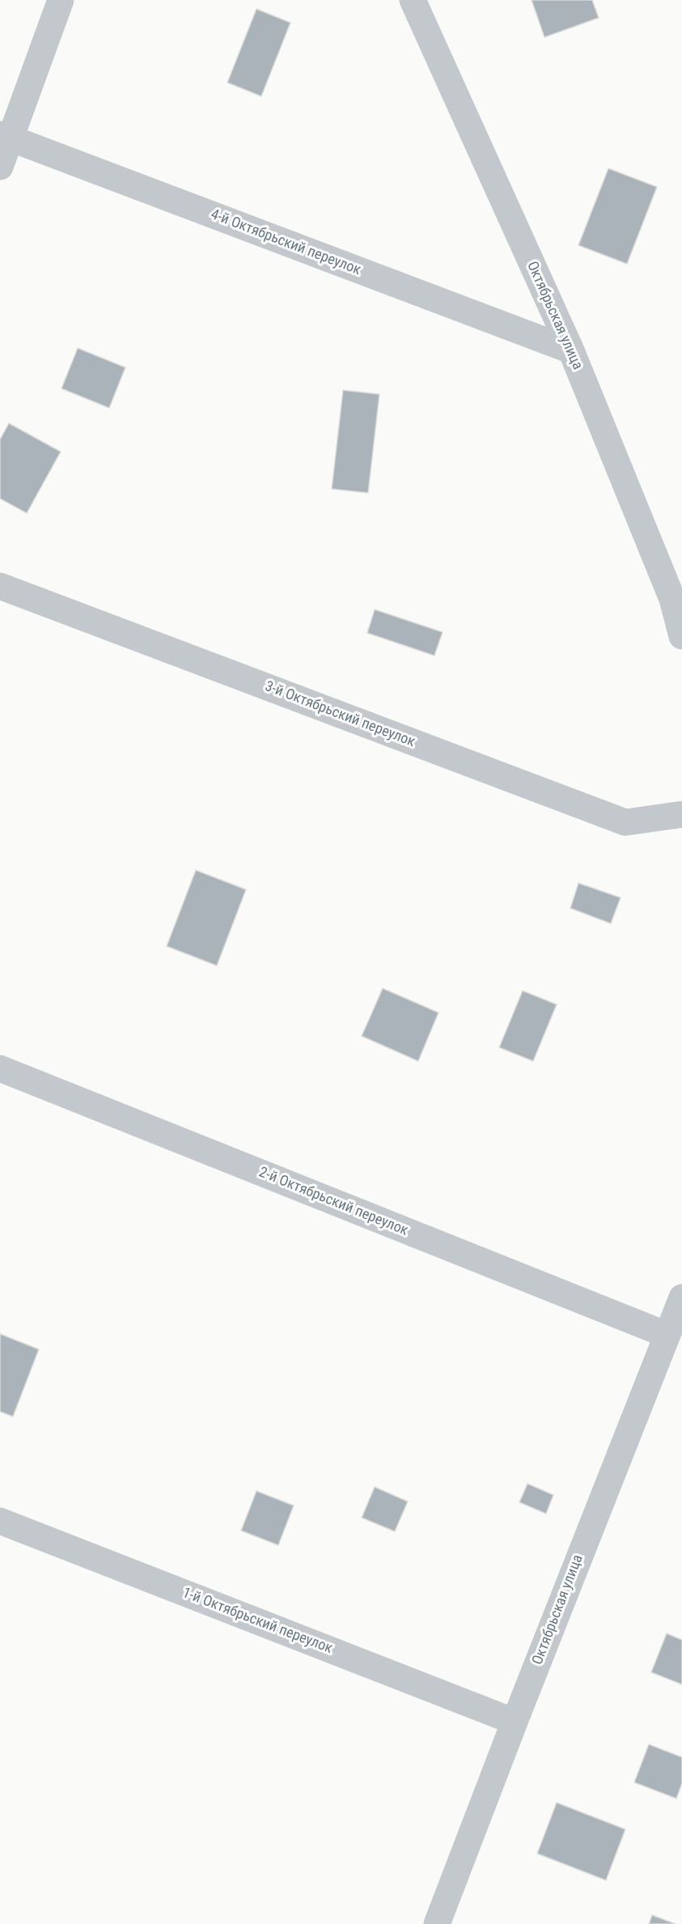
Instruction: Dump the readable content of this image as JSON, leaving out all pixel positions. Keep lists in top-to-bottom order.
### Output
{
  "streets": {
    "street": [
      "4-й Октябрьский переулок",
      "Октябрьская улица",
      "3-й Октябрьский переулок",
      "2-й Октябрьский переулок",
      "1-й Октябрьский переулок"
    ]
  },
  "crossings": [
    ["4-й Октябрьский переулок", "Октябрьская улица"],
    ["Октябрьская улица", "2-й Октябрьский переулок"],
    ["Октябрьская улица", "1-й Октябрьский переулок"]
  ]
}
